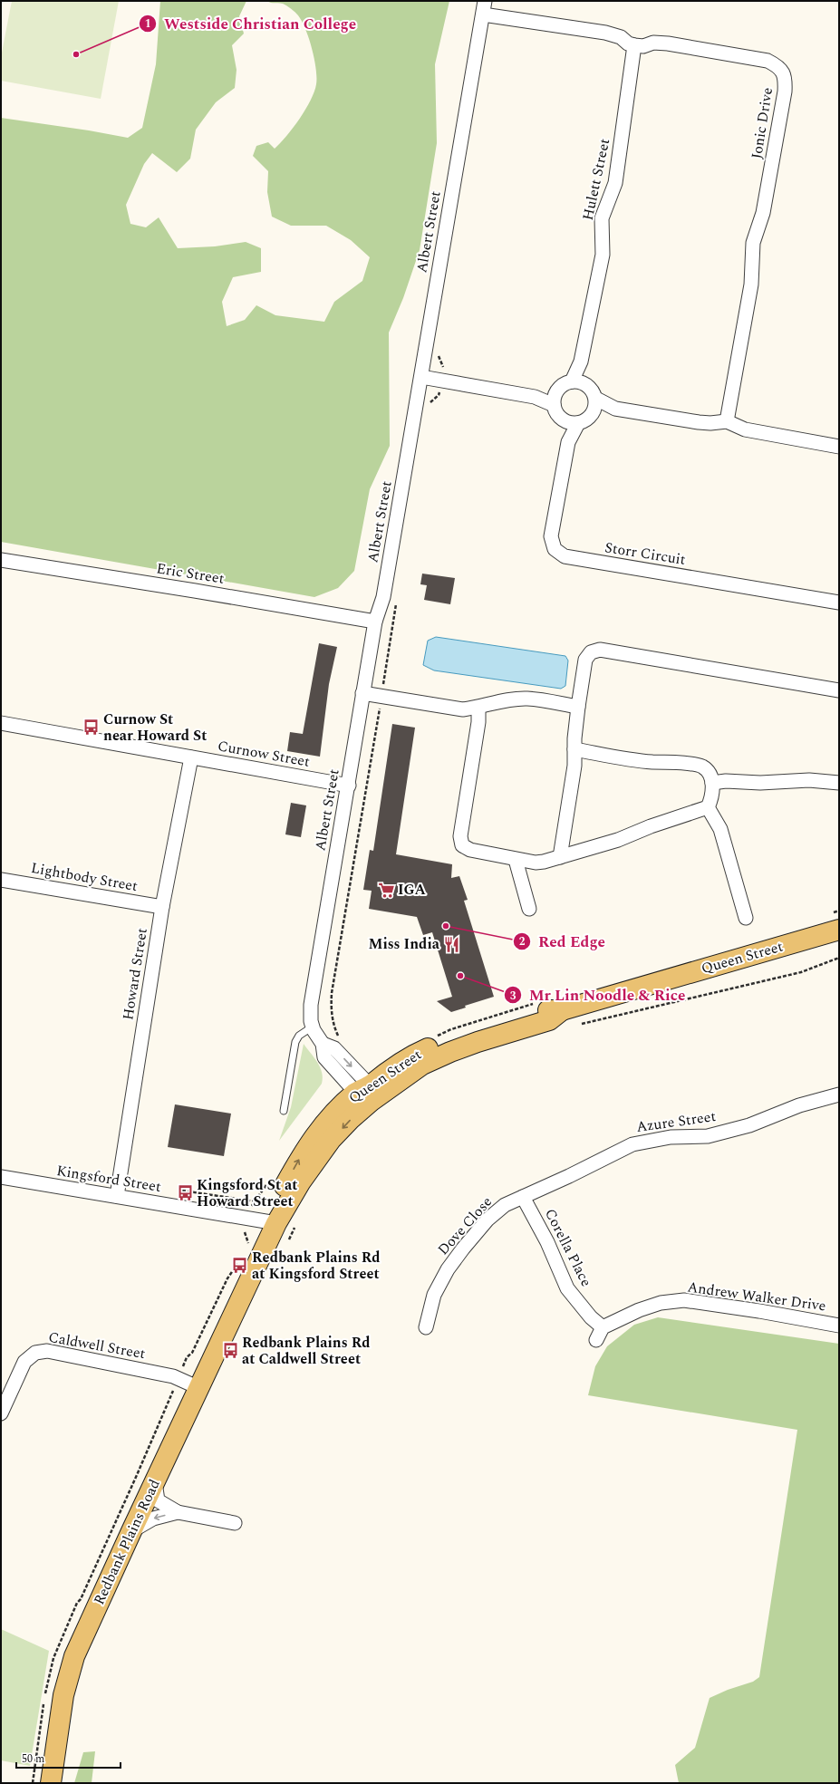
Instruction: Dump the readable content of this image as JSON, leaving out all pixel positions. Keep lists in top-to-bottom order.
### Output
{
  "streets": {
    "main road": ["Queen Street", "Redbank Plains Road"],
    "street": [
      "Jonic Drive",
      "Hulett Street",
      "Albert Street",
      "Storr Circuit",
      "Eric Street",
      "Curnow Street",
      "Lightbody Street",
      "Howard Street",
      "Azure Street",
      "Kingsford Street",
      "Dove Close",
      "Corella Place",
      "Andrew Walker Drive",
      "Caldwell Street"
    ]
  },
  "crossings": [
    ["Jonic Drive", "Hulett Street"],
    ["Hulett Street", "Storr Circuit"],
    ["Albert Street", "Eric Street"],
    ["Albert Street", "Curnow Street"],
    ["Albert Street", "Queen Street"],
    ["Curnow Street", "Howard Street"],
    ["Lightbody Street", "Howard Street"],
    ["Queen Street", "Kingsford Street"],
    ["Queen Street", "Redbank Plains Road"],
    ["Howard Street", "Kingsford Street"],
    ["Azure Street", "Dove Close"],
    ["Azure Street", "Corella Place"],
    ["Dove Close", "Corella Place"],
    ["Corella Place", "Andrew Walker Drive"],
    ["Caldwell Street", "Redbank Plains Road"]
  ],
  "places": {
    "other": ["Westside Christian College", "Red Edge", "Mr Lin Noodle & Rice"],
    "bus stop": [
      "Curnow St near Howard St",
      "Kingsford St at Howard Street",
      "Redbank Plains Rd at Kingsford Street",
      "Redbank Plains Rd at Caldwell Street"
    ],
    "supermarket": ["IGA"],
    "restaurant": ["Miss India"]
  },
  "scale_bar": "50 m"
}
